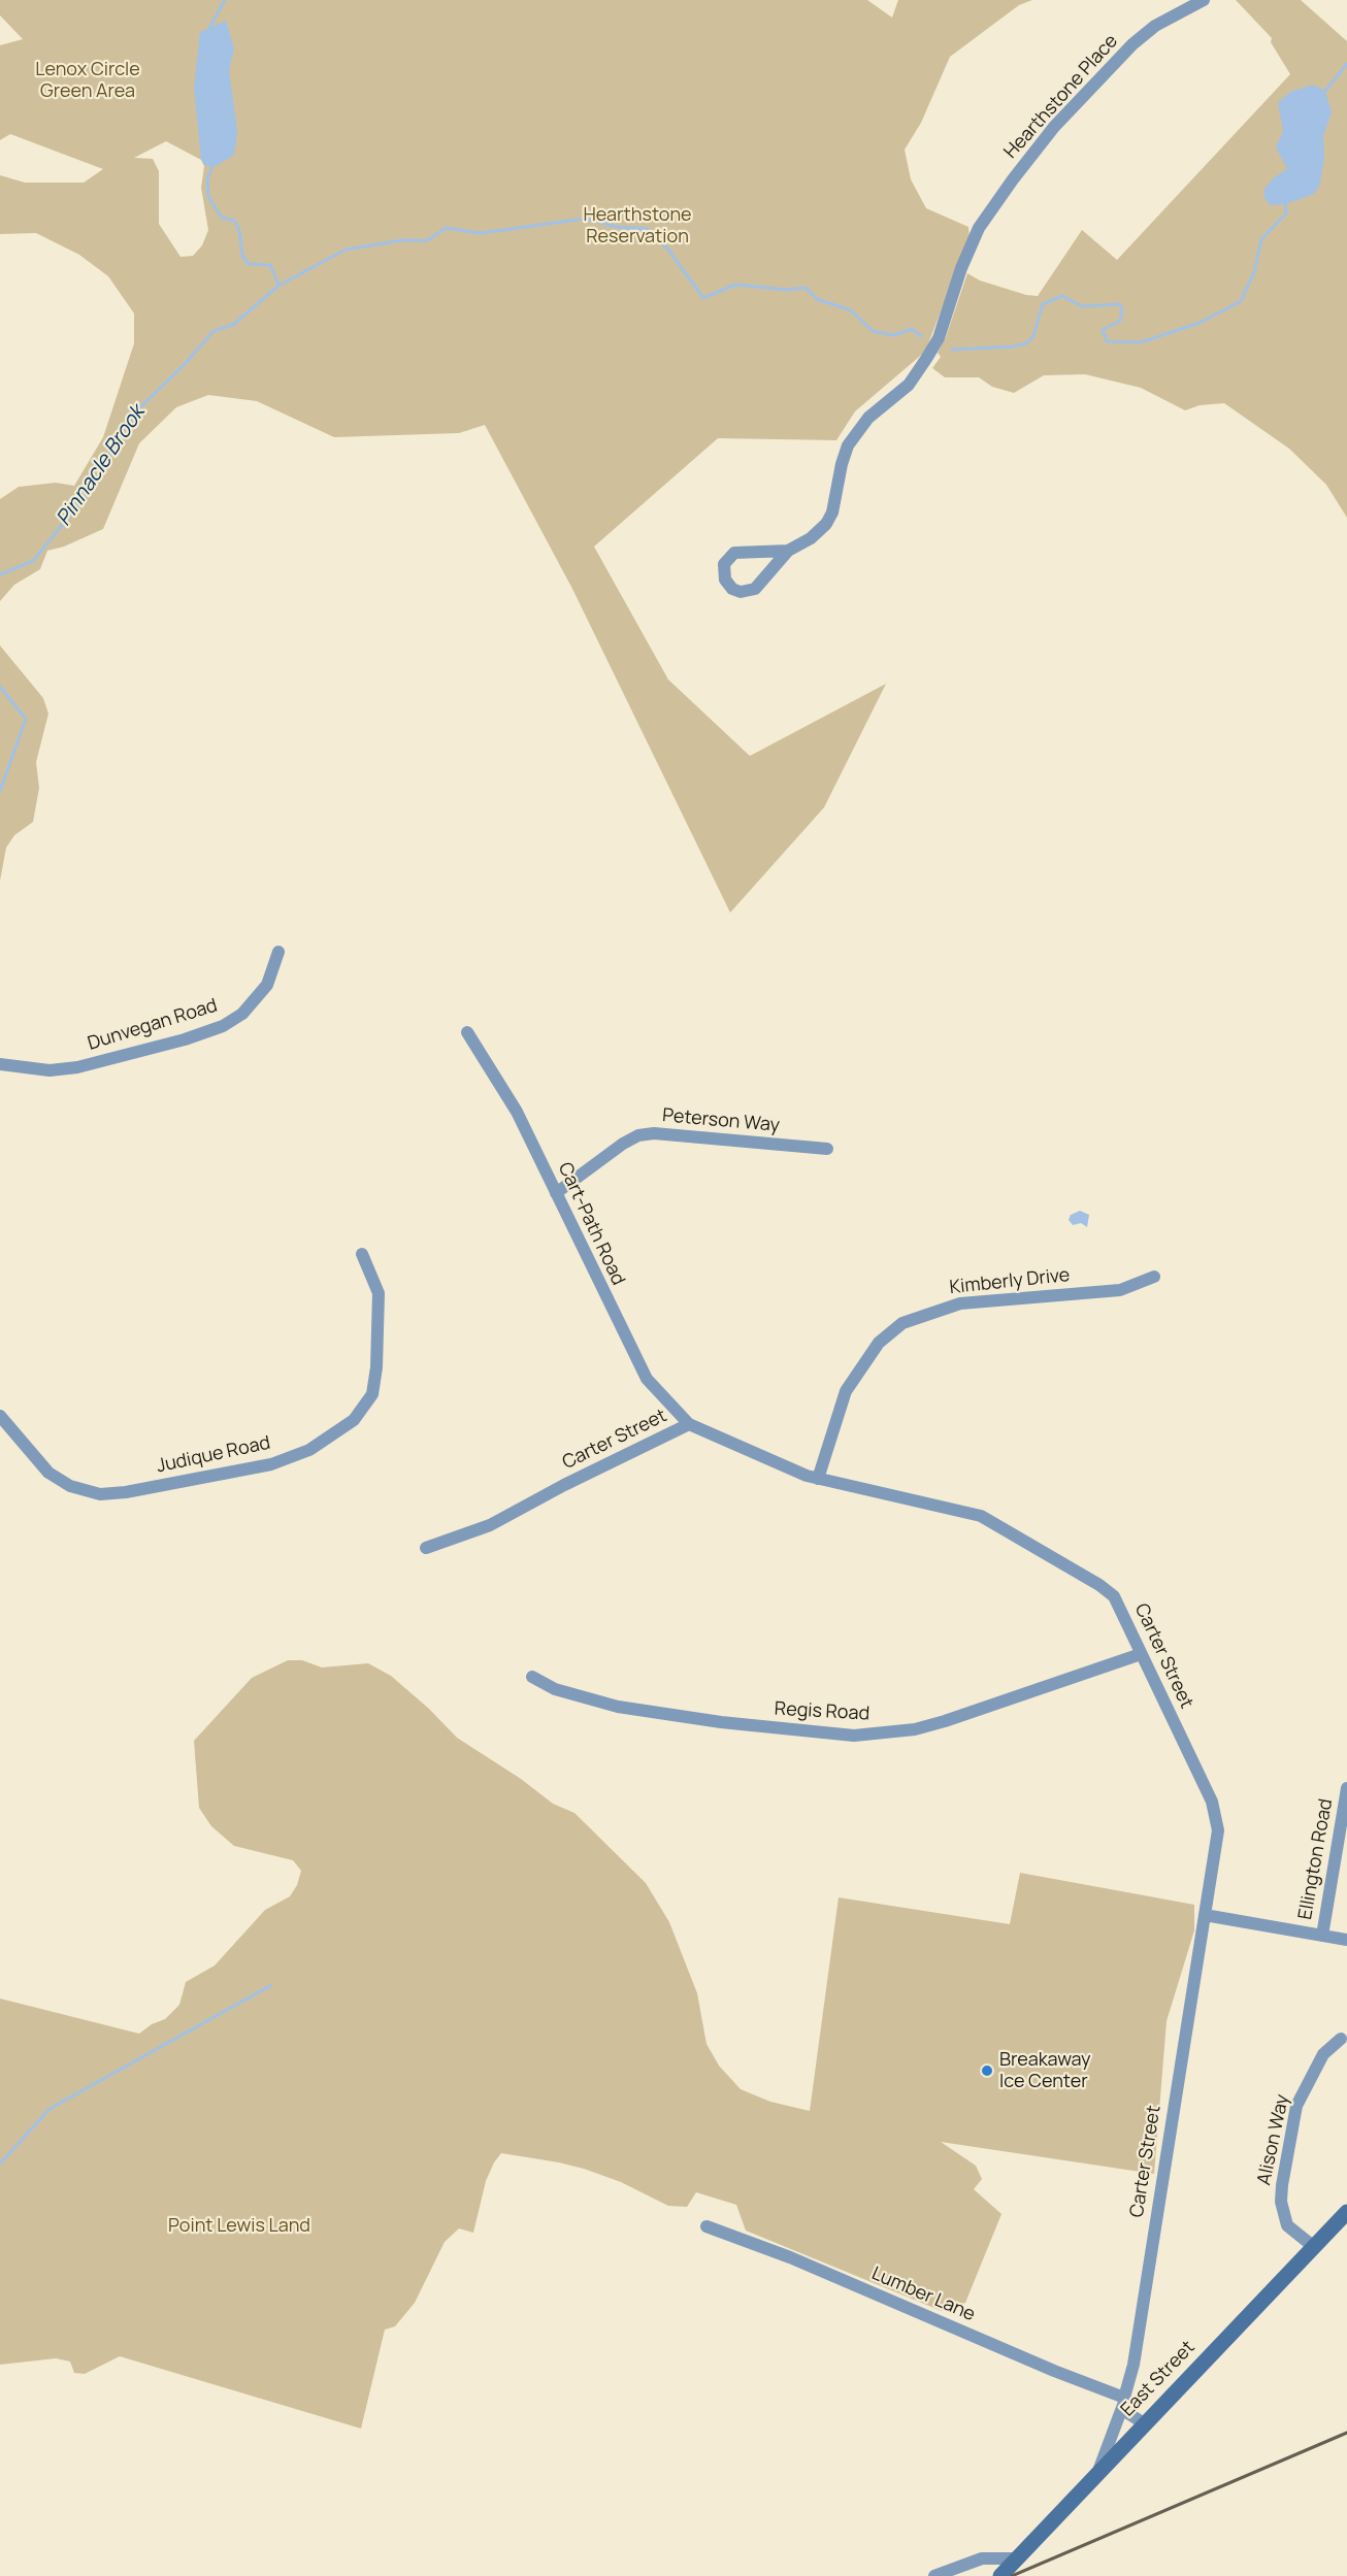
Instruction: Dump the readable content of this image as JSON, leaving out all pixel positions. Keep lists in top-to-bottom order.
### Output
{
  "streets": {
    "main road": ["East Street"],
    "street": [
      "Hearthstone Place",
      "Dunvegan Road",
      "Peterson Way",
      "Cart-Path Road",
      "Kimberly Drive",
      "Carter Street",
      "Judique Road",
      "Regis Road",
      "Ellington Road",
      "Alison Way",
      "Lumber Lane"
    ]
  },
  "crossings": [
    ["Peterson Way", "Cart-Path Road"],
    ["Cart-Path Road", "Carter Street"],
    ["Kimberly Drive", "Carter Street"],
    ["Carter Street", "Regis Road"],
    ["Carter Street", "Lumber Lane"],
    ["Carter Street", "East Street"],
    ["Alison Way", "East Street"]
  ],
  "water": ["Pinnacle Brook"],
  "parks": ["Lenox Circle Green Area", "Hearthstone Reservation", "Point Lewis Land"],
  "places": ["Breakaway Ice Center"]
}
